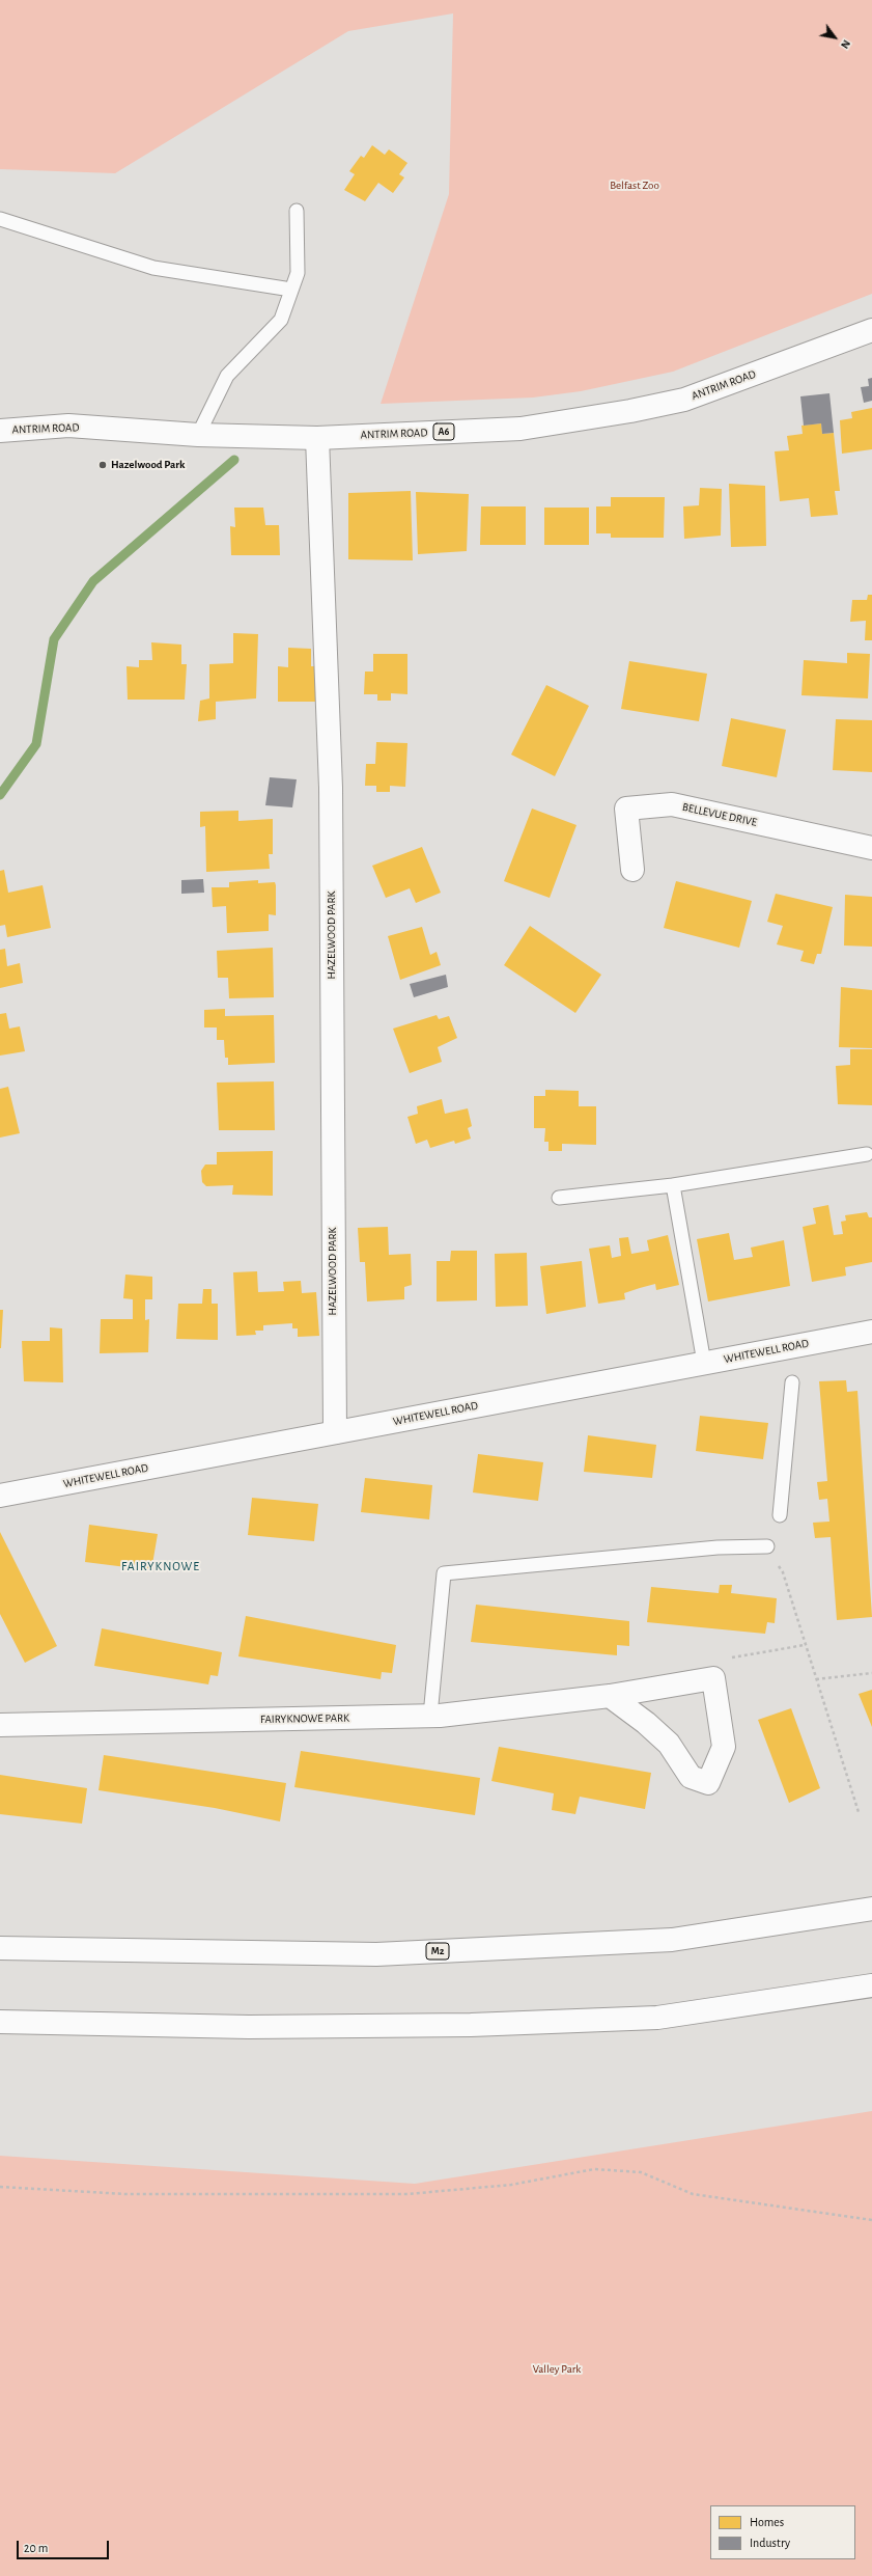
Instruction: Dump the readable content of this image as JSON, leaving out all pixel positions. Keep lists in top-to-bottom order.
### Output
{
  "streets": {
    "main road": [
      "ANTRIM ROAD",
      "A6",
      "BELLEVUE DRIVE",
      "HAZELWOOD PARK",
      "WHITEWELL ROAD",
      "FAIRYKNOWE PARK",
      "M2"
    ]
  },
  "crossings": [
    ["ANTRIM ROAD", "HAZELWOOD PARK"],
    ["HAZELWOOD PARK", "WHITEWELL ROAD"]
  ],
  "districts": ["FAIRYKNOWE"],
  "parks": ["Belfast Zoo", "Valley Park"],
  "places": ["Hazelwood Park"],
  "legend": ["Homes", "Industry"],
  "scale_bar": "20 m",
  "north": "bottom right"
}
